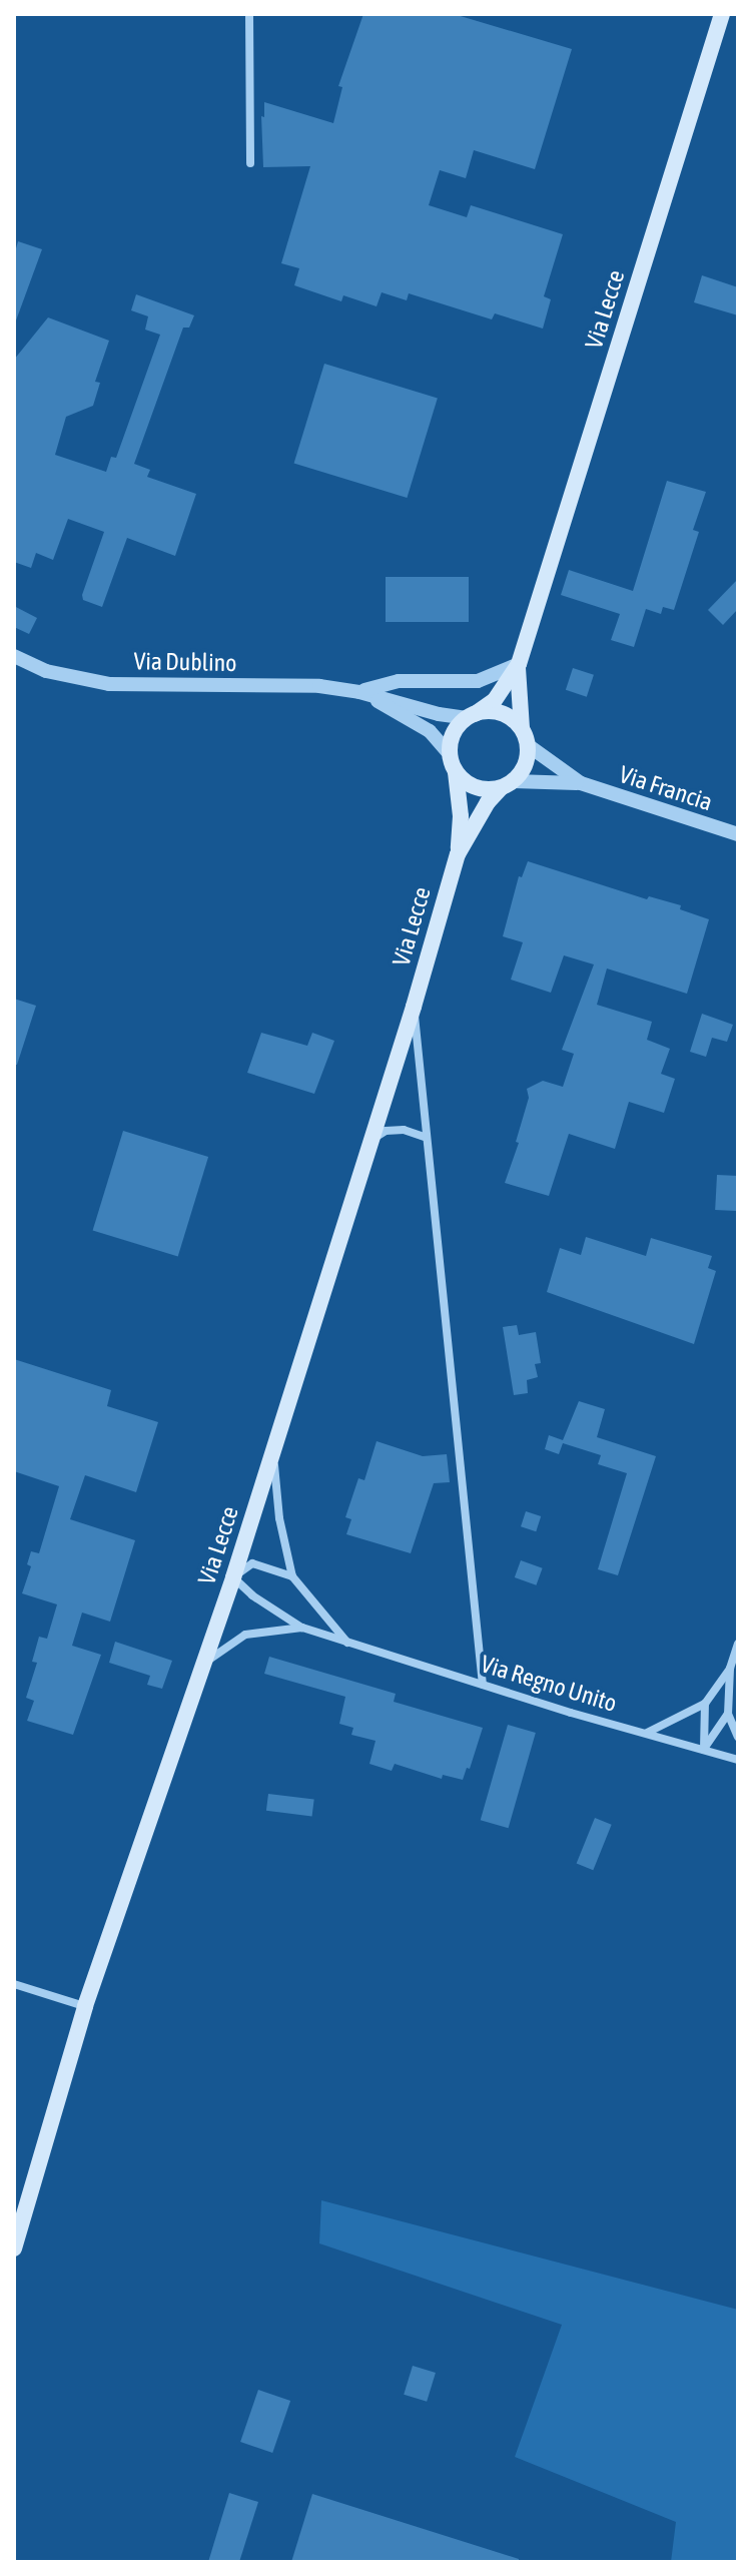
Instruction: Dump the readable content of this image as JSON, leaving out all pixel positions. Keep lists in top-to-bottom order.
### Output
{
  "streets": {
    "main road": ["Via Lecce"],
    "street": ["Via Dublino", "Via Francia", "Via Regno Unito"]
  },
  "crossings": [
    ["Via Lecce", "Via Dublino"]
  ]
}
